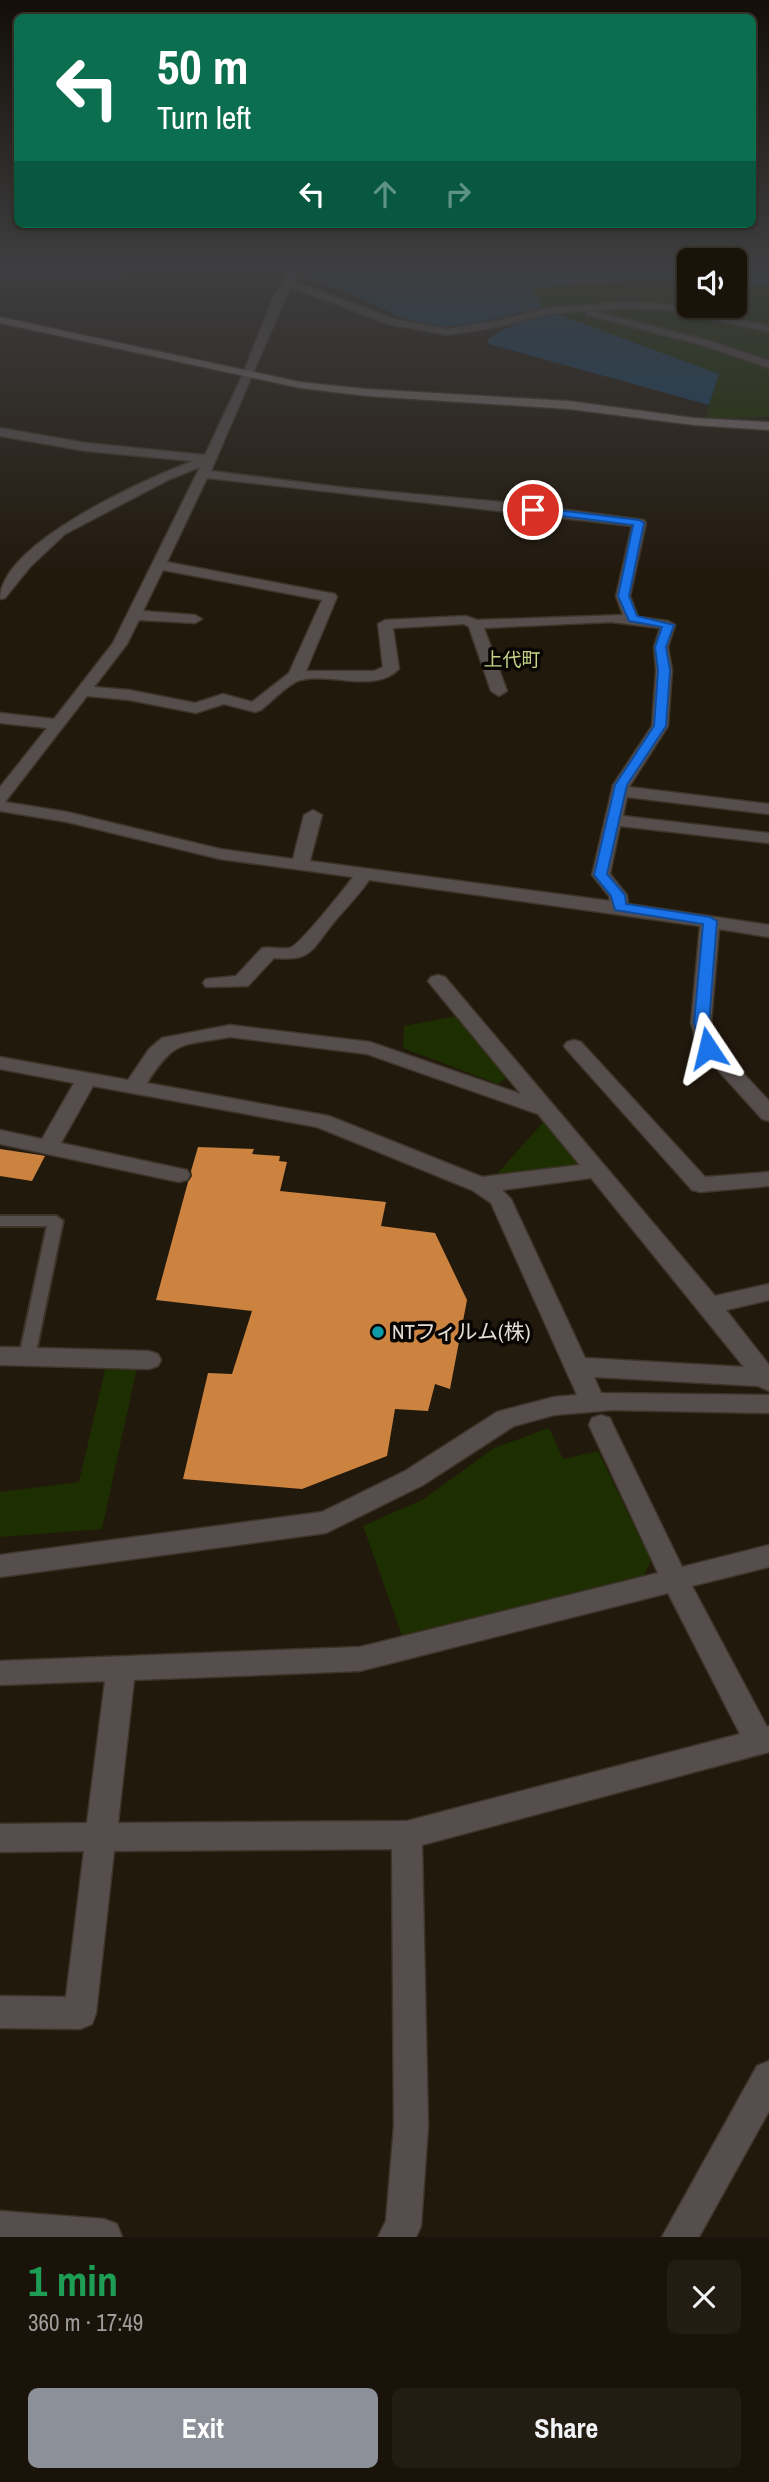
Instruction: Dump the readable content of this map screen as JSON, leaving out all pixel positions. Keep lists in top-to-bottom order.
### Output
{
  "districts": ["上代町"],
  "places": ["NTフィルム(株)"],
  "page": {
    "turn": ["50 m", "Turn left"],
    "heading": ["1 min", "360 m · 17:49"],
    "buttons": ["Exit", "Share"]
  }
}
